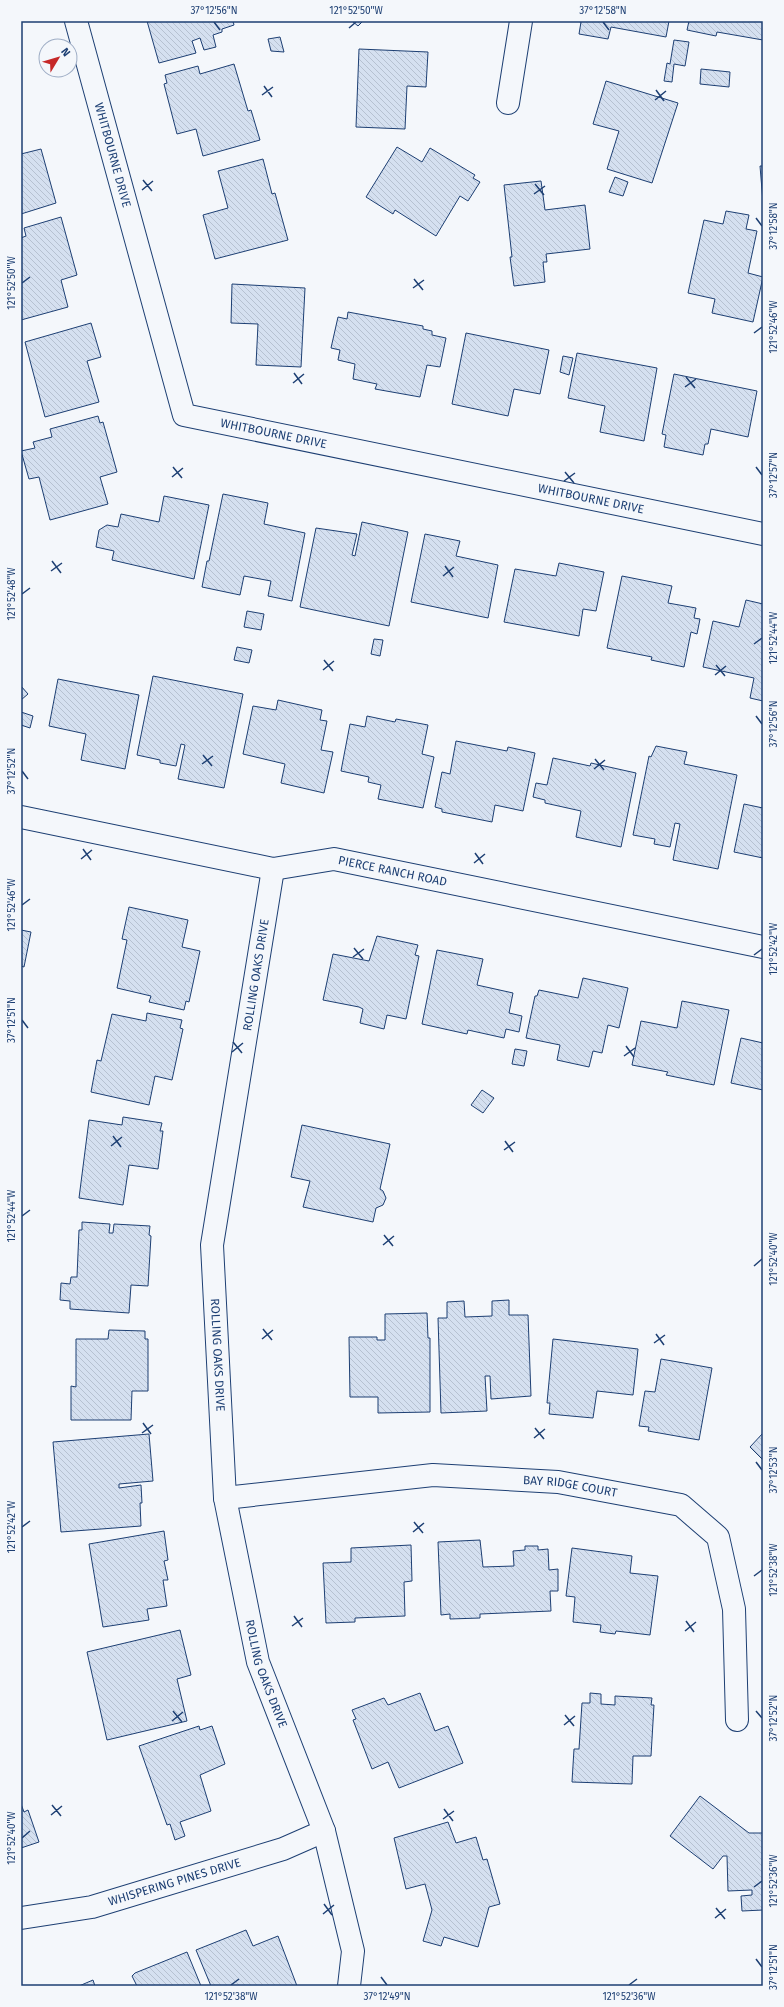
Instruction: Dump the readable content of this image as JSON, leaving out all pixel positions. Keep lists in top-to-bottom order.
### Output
{
  "streets": {
    "street": [
      "WHITBOURNE DRIVE",
      "PIERCE RANCH ROAD",
      "ROLLING OAKS DRIVE",
      "BAY RIDGE COURT",
      "WHISPERING PINES DRIVE"
    ]
  },
  "crossings": [
    ["PIERCE RANCH ROAD", "ROLLING OAKS DRIVE"],
    ["ROLLING OAKS DRIVE", "BAY RIDGE COURT"],
    ["ROLLING OAKS DRIVE", "WHISPERING PINES DRIVE"]
  ],
  "north": "top right",
  "coordinates": [
    "37°12'56\"N",
    "121°52'50\"W",
    "37°12'58\"N",
    "121°52'46\"W",
    "37°12'57\"N",
    "121°52'48\"W",
    "121°52'44\"W",
    "37°12'52\"N",
    "121°52'42\"W",
    "37°12'51\"N",
    "121°52'40\"W",
    "37°12'53\"N",
    "121°52'38\"W",
    "121°52'36\"W",
    "37°12'49\"N"
  ]
}
